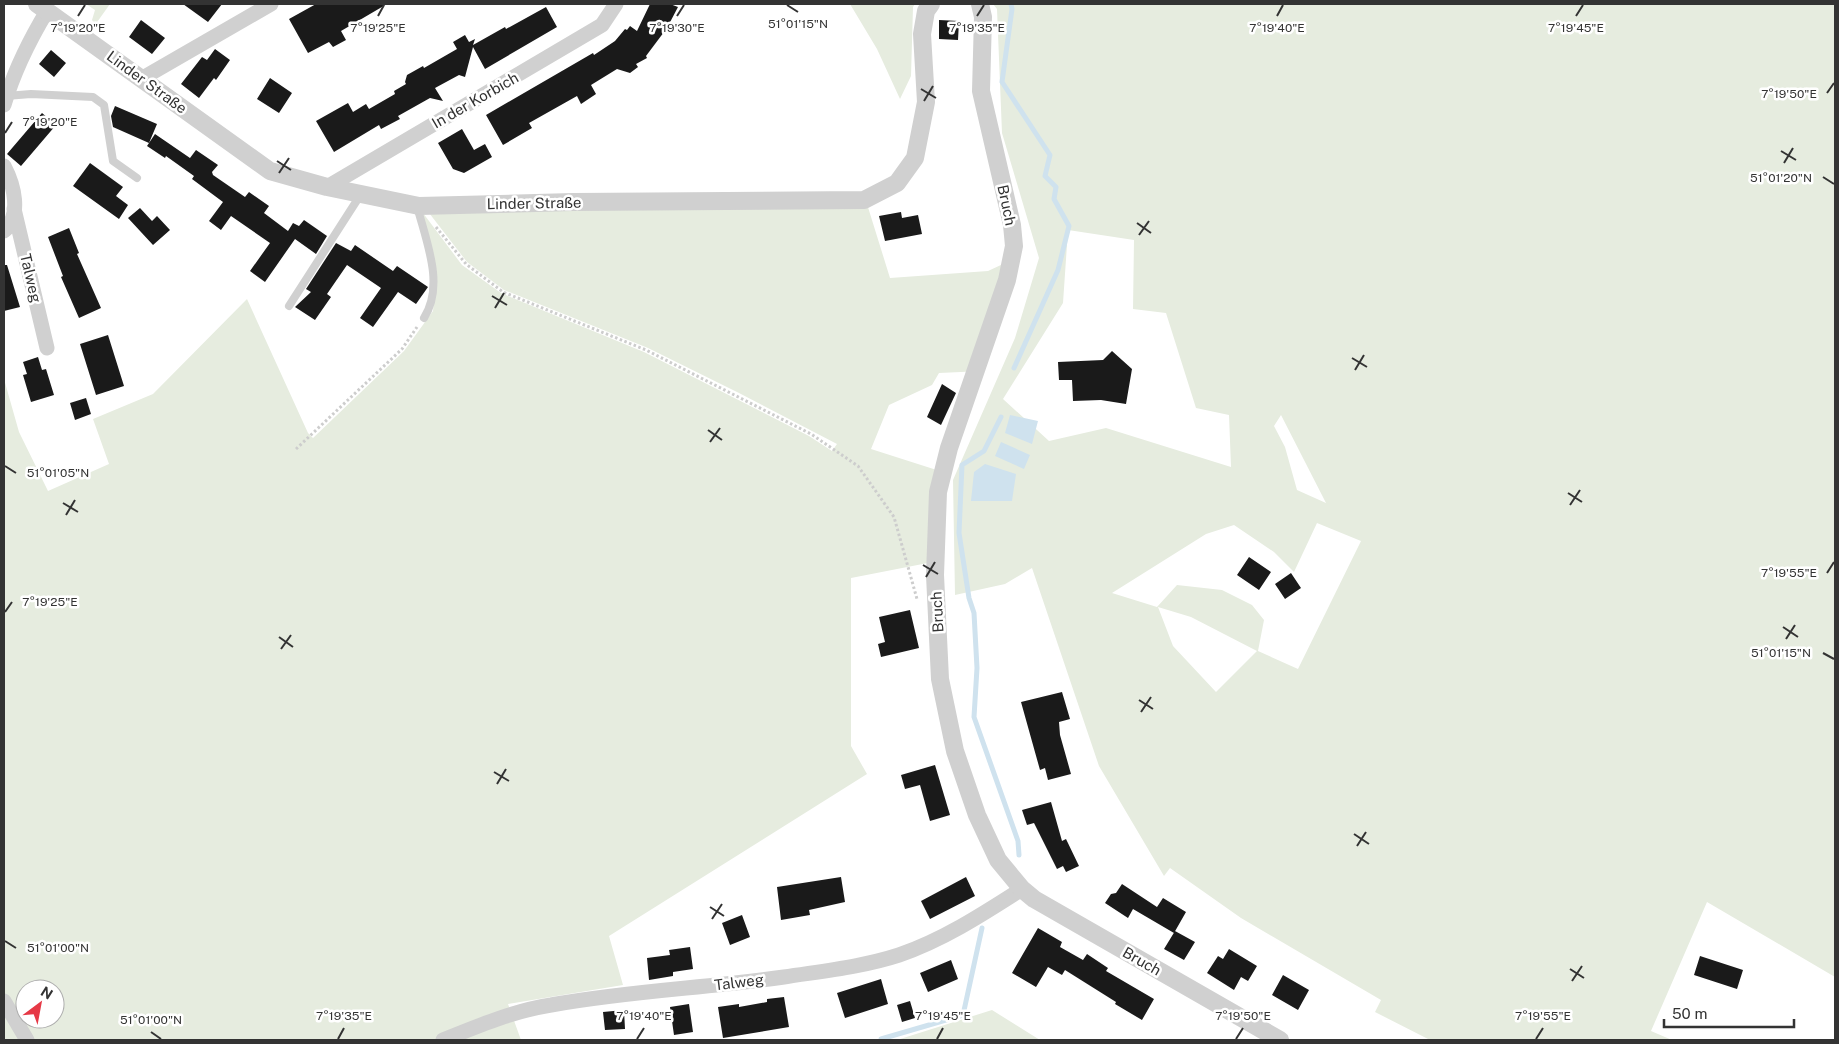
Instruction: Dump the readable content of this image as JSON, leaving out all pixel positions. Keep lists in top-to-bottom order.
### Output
{
  "streets": {
    "street": [
      "Linder Straße",
      "In der Korbich",
      "Bruch",
      "Talweg"
    ]
  },
  "crossings": [
    ["Linder Straße", "In der Korbich"],
    ["Bruch", "Talweg"]
  ],
  "scale_bar": "50 m",
  "north": "top right",
  "coordinates": [
    "51°01'15\"N",
    "7°19'20\"E",
    "7°19'25\"E",
    "7°19'30\"E",
    "7°19'35\"E",
    "7°19'40\"E",
    "7°19'45\"E",
    "7°19'50\"E",
    "51°01'20\"N",
    "51°01'05\"N",
    "7°19'55\"E",
    "51°01'00\"N"
  ]
}
